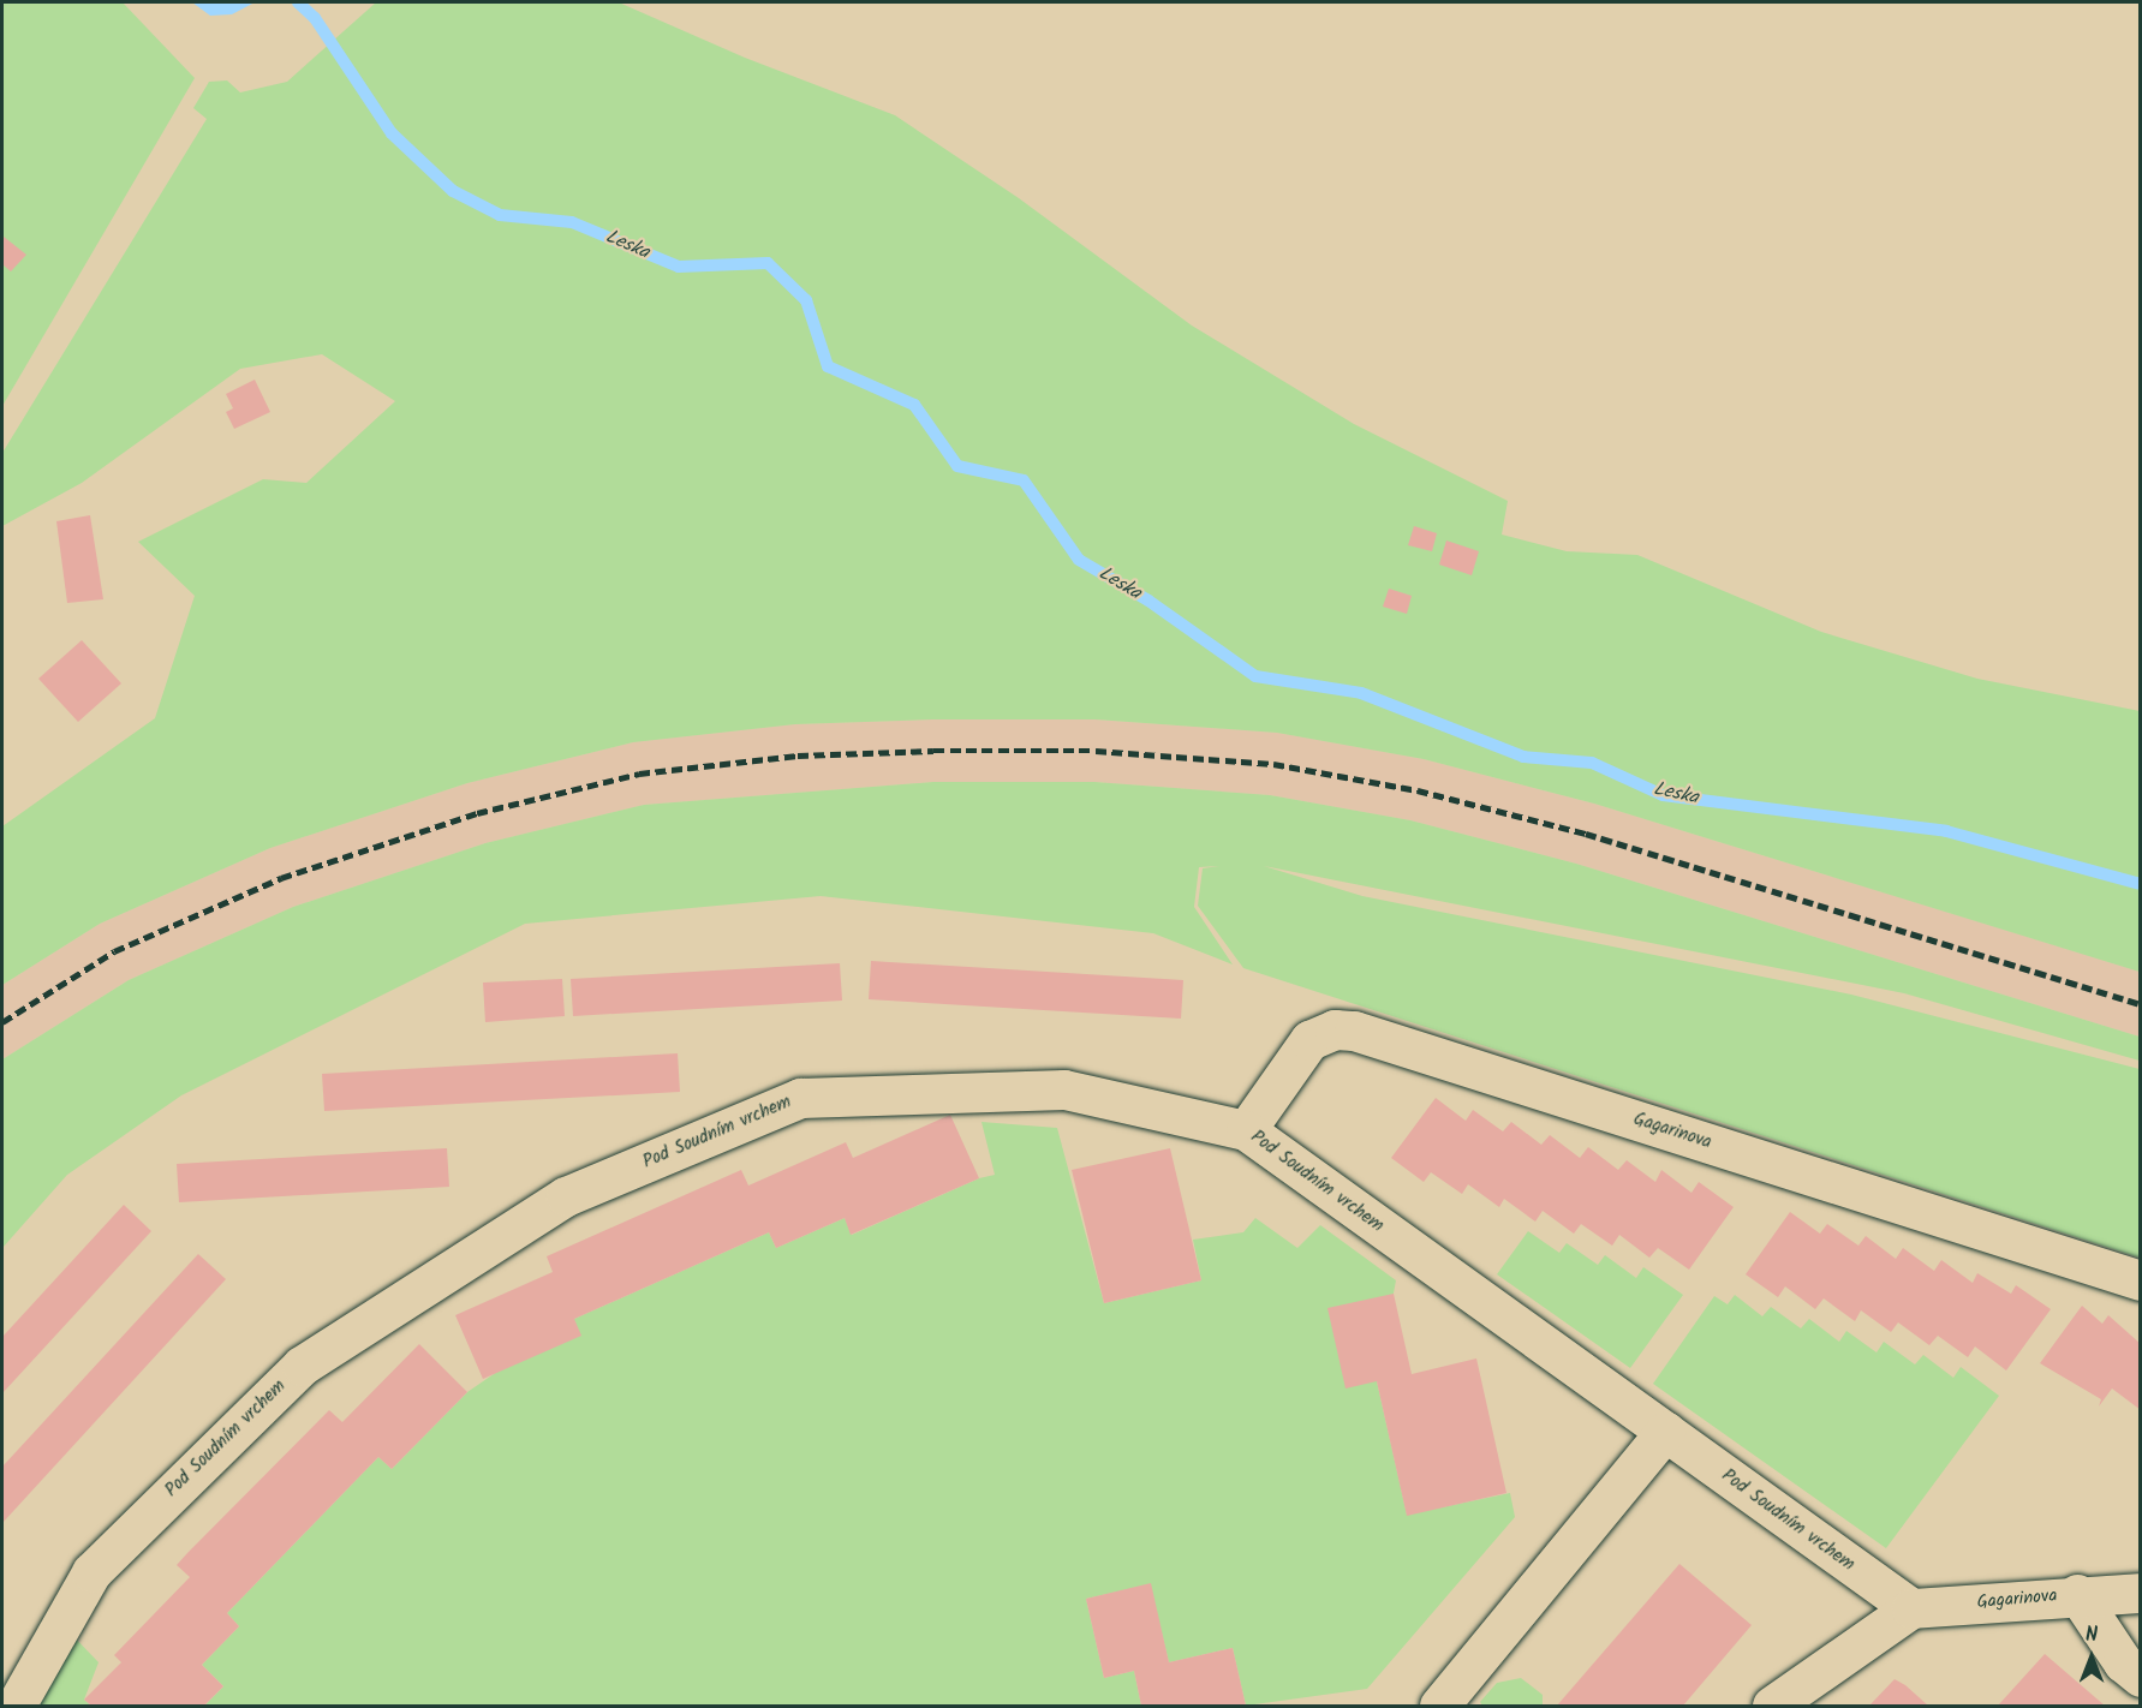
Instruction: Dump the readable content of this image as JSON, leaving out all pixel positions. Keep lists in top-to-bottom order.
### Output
{
  "streets": {
    "street": ["Gagarinova", "Pod Soudním vrchem"]
  },
  "crossings": [
    ["Gagarinova", "Pod Soudním vrchem"]
  ],
  "water": ["Leska"],
  "north": "top"
}
